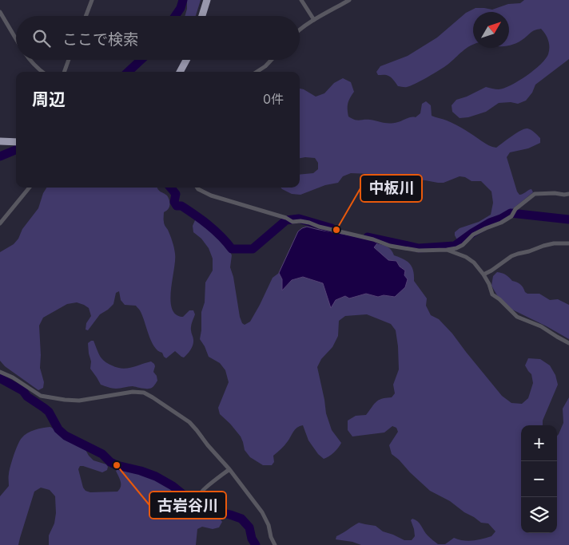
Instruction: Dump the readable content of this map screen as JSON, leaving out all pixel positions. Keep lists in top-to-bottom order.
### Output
{
  "places": ["中板川", "古岩谷川"],
  "north": "top right",
  "page": {
    "search": "ここで検索",
    "heading": ["周辺", "0件"],
    "map_buttons": ["+", "−"]
  }
}
